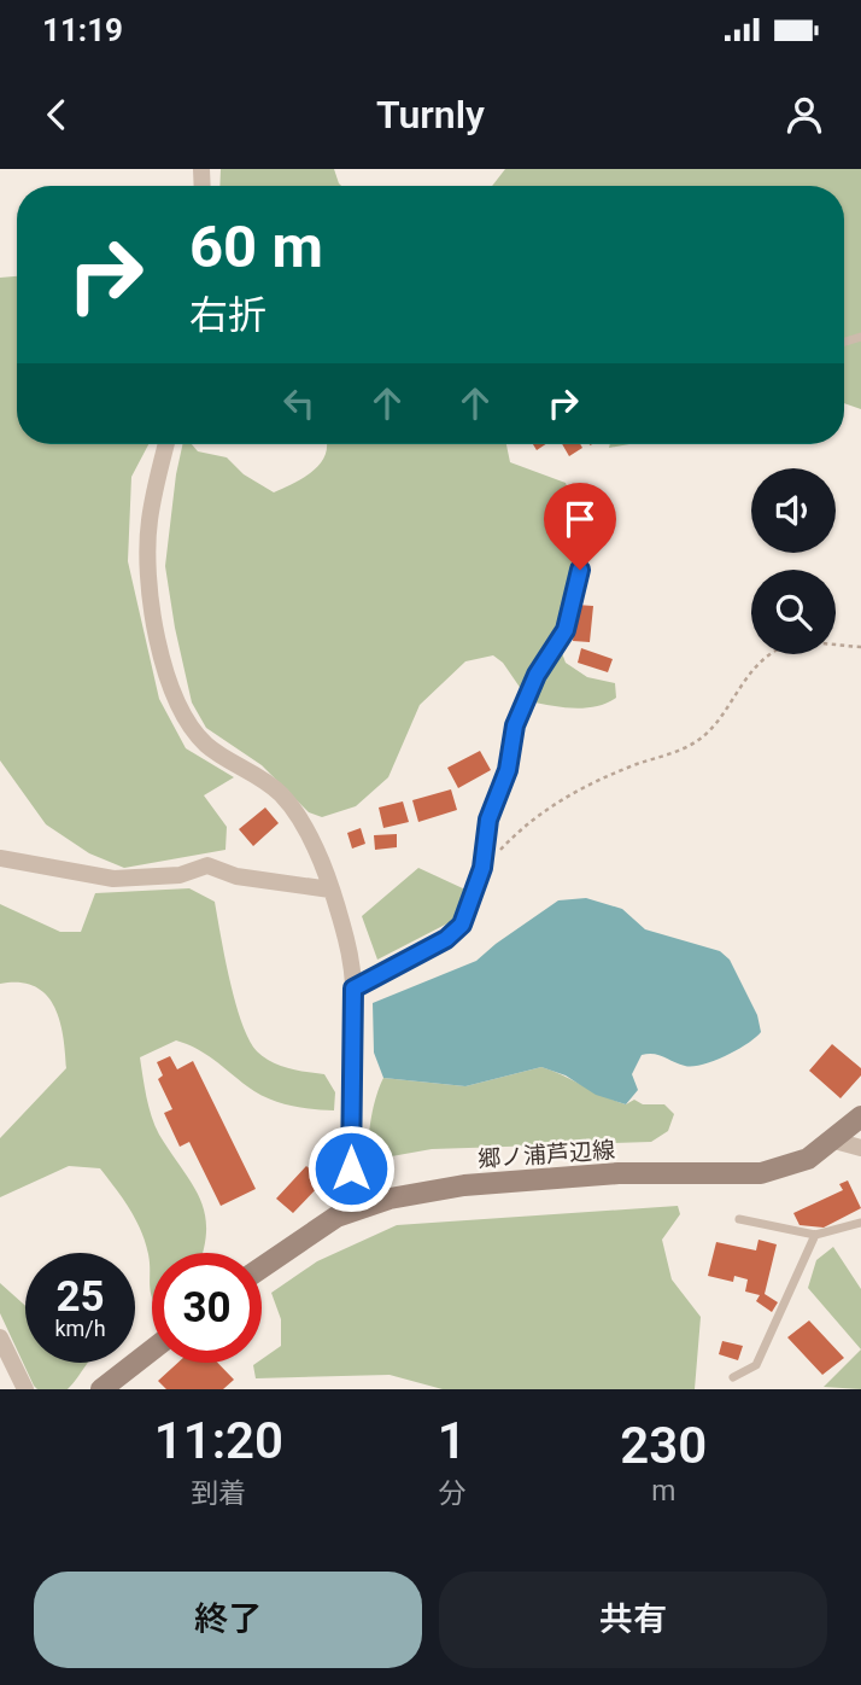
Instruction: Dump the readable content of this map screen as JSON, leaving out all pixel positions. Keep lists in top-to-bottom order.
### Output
{
  "streets": {
    "main road": ["郷ノ浦芦辺線"]
  },
  "page": {
    "status": "11:19",
    "header": "Turnly",
    "turn": ["60 m", "右折"],
    "speed": "25 km/h",
    "limit": "30",
    "eta": [
      "11:20",
      "到着",
      "1",
      "分",
      "230",
      "m"
    ],
    "buttons": ["終了", "共有"]
  }
}
